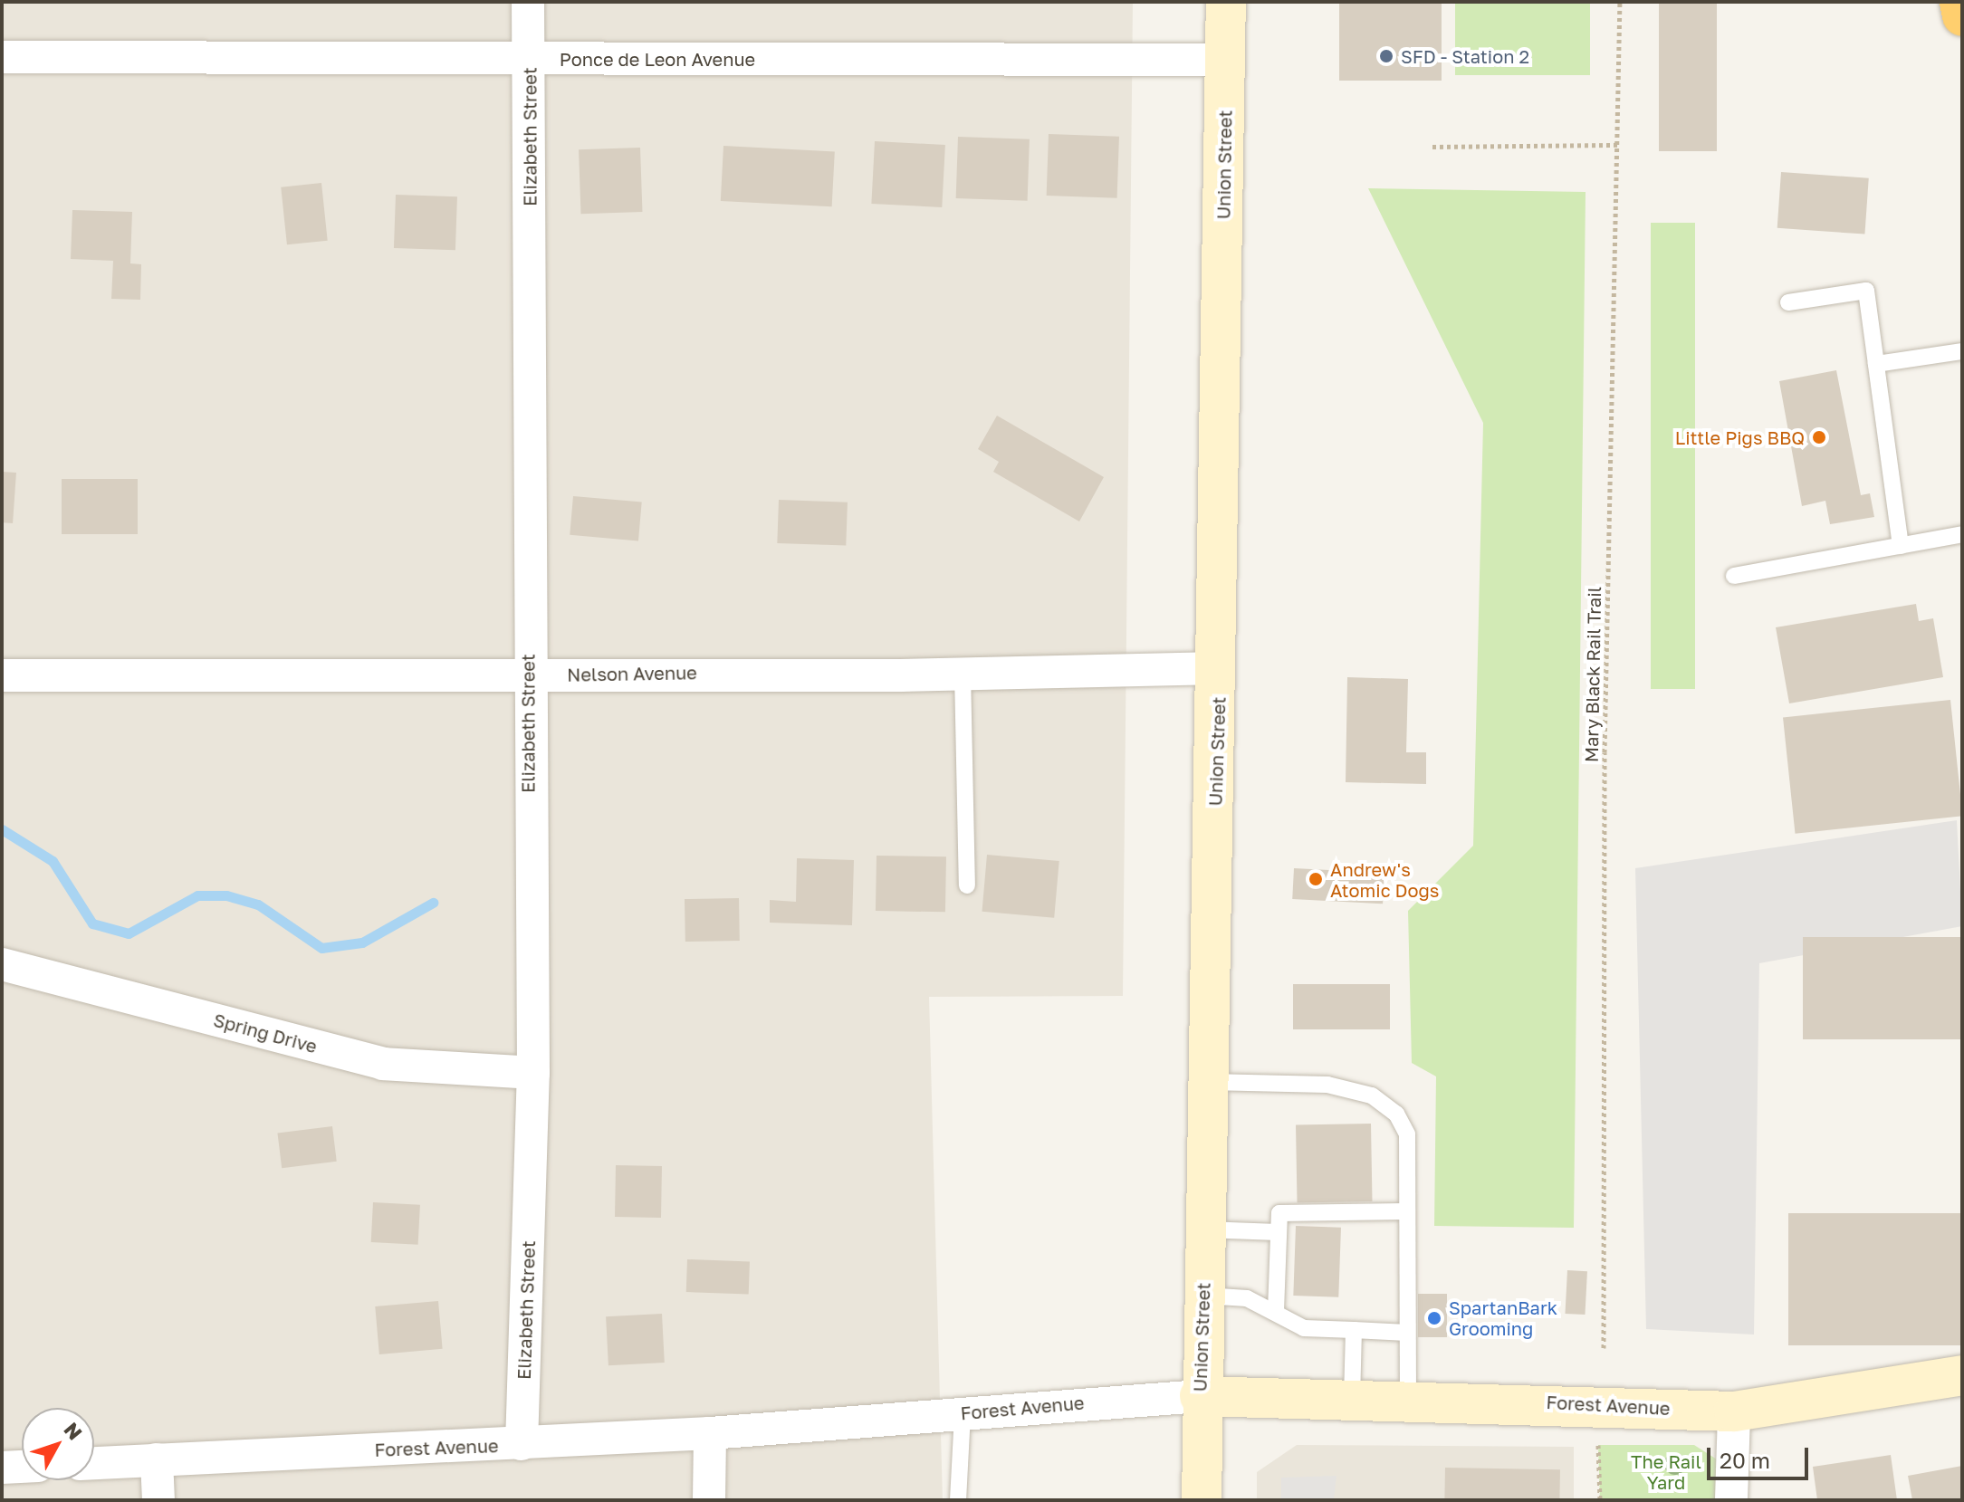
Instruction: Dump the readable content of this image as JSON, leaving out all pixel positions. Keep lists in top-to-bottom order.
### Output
{
  "streets": {
    "main road": ["Union Street", "Forest Avenue"],
    "street": [
      "Ponce de Leon Avenue",
      "Elizabeth Street",
      "Nelson Avenue",
      "Spring Drive"
    ],
    "path": ["Mary Black Rail Trail"]
  },
  "crossings": [
    ["Ponce de Leon Avenue", "Elizabeth Street"],
    ["Ponce de Leon Avenue", "Union Street"],
    ["Elizabeth Street", "Nelson Avenue"],
    ["Elizabeth Street", "Spring Drive"],
    ["Elizabeth Street", "Forest Avenue"],
    ["Union Street", "Nelson Avenue"],
    ["Union Street", "Forest Avenue"]
  ],
  "parks": ["The Rail Yard"],
  "places": [
    "SFD - Station 2",
    "Little Pigs BBQ",
    "Andrew's Atomic Dogs",
    "SpartanBark Grooming"
  ],
  "scale_bar": "20 m",
  "north": "top right"
}
